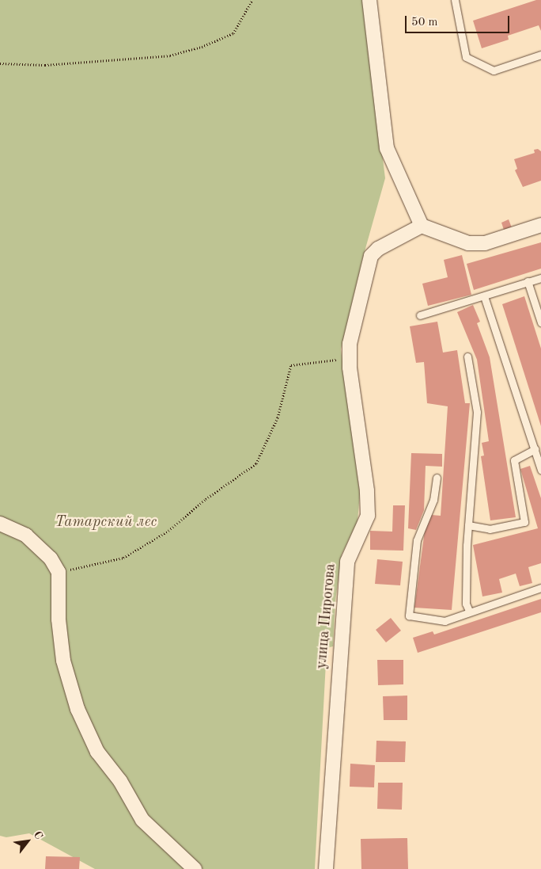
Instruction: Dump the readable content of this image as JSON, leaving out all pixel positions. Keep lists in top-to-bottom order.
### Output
{
  "streets": {
    "street": ["улица Пирогова"]
  },
  "parks": ["Татарский лес"],
  "scale_bar": "50 m",
  "north": "top right"
}
